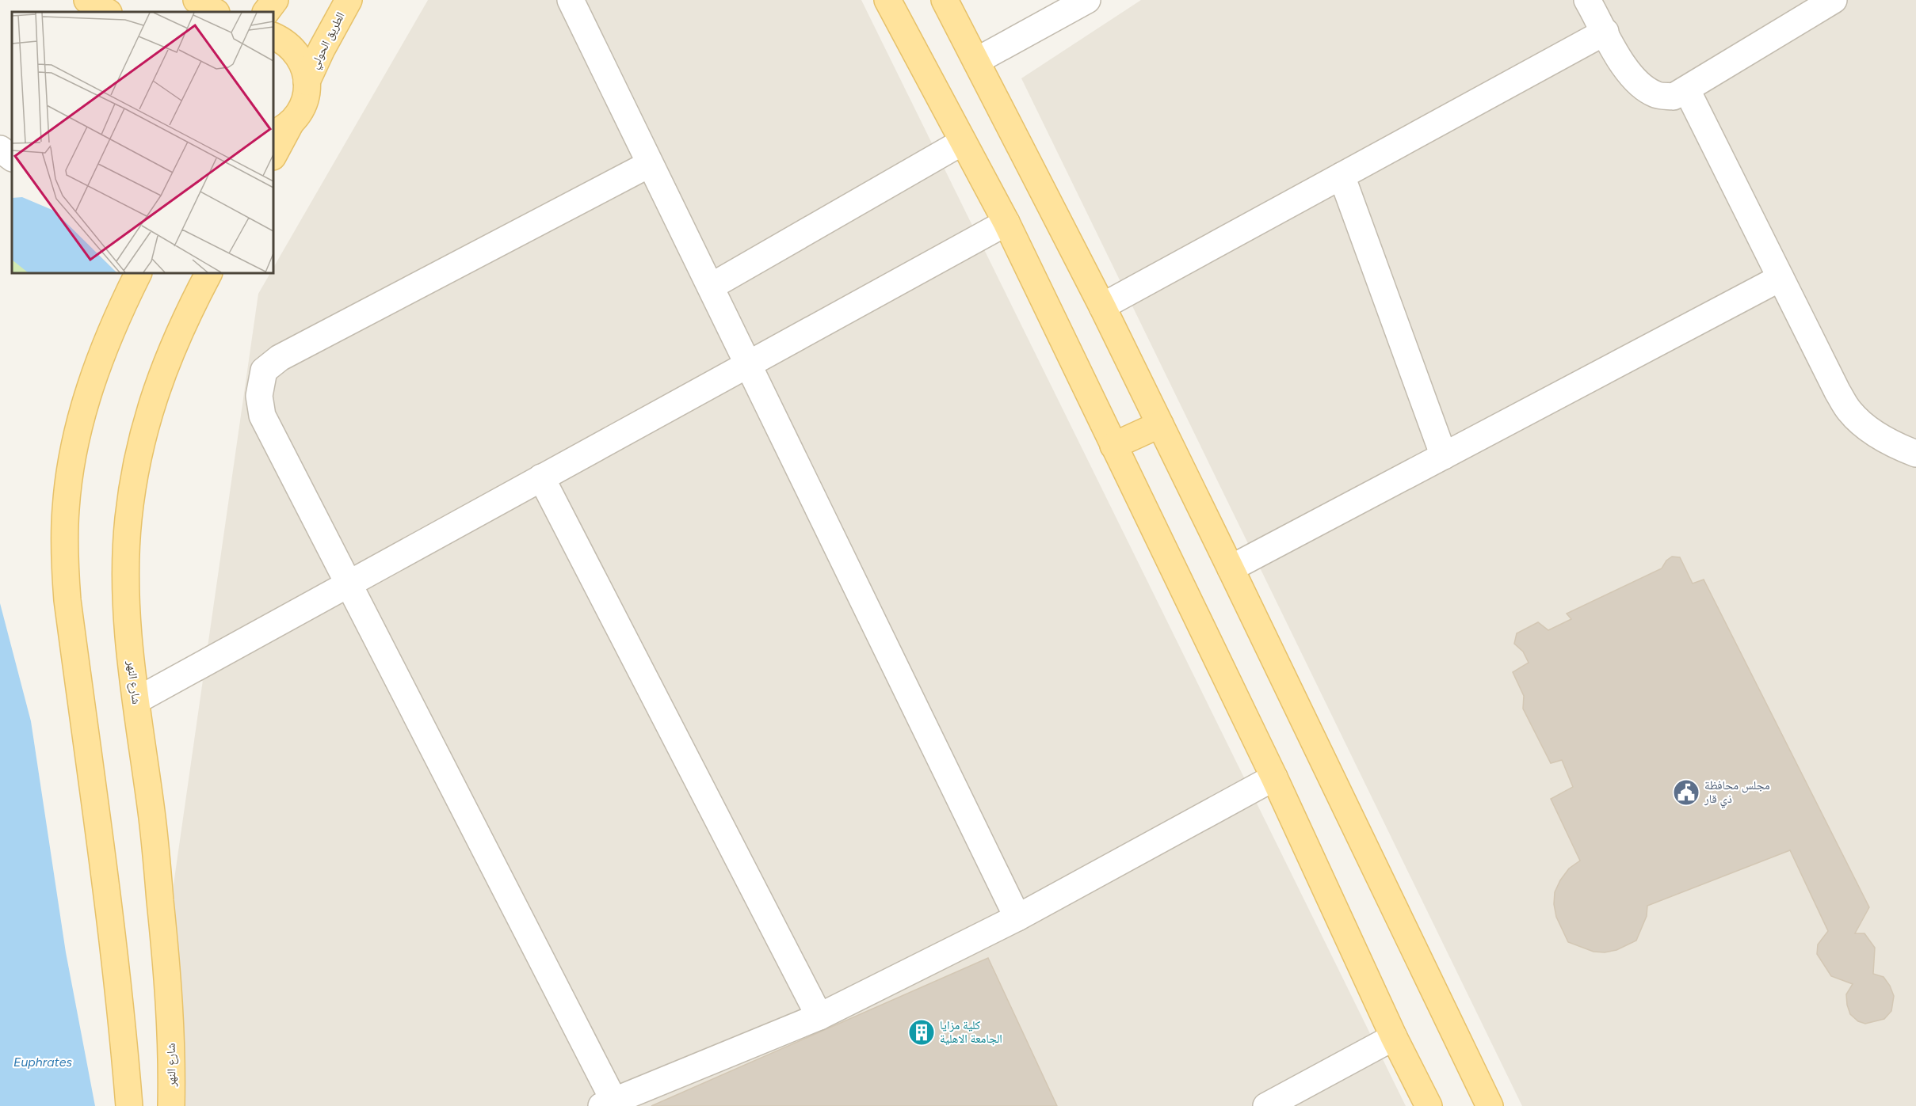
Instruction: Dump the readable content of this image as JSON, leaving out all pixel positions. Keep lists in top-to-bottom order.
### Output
{
  "streets": {
    "main road": ["الطريق الحولي", "شارع النهر"]
  },
  "water": ["Euphrates"],
  "places": {
    "public building": ["مجلس محافظة ذي قار"],
    "building": ["كلية مزايا الجامعة الاهلية"]
  }
}
